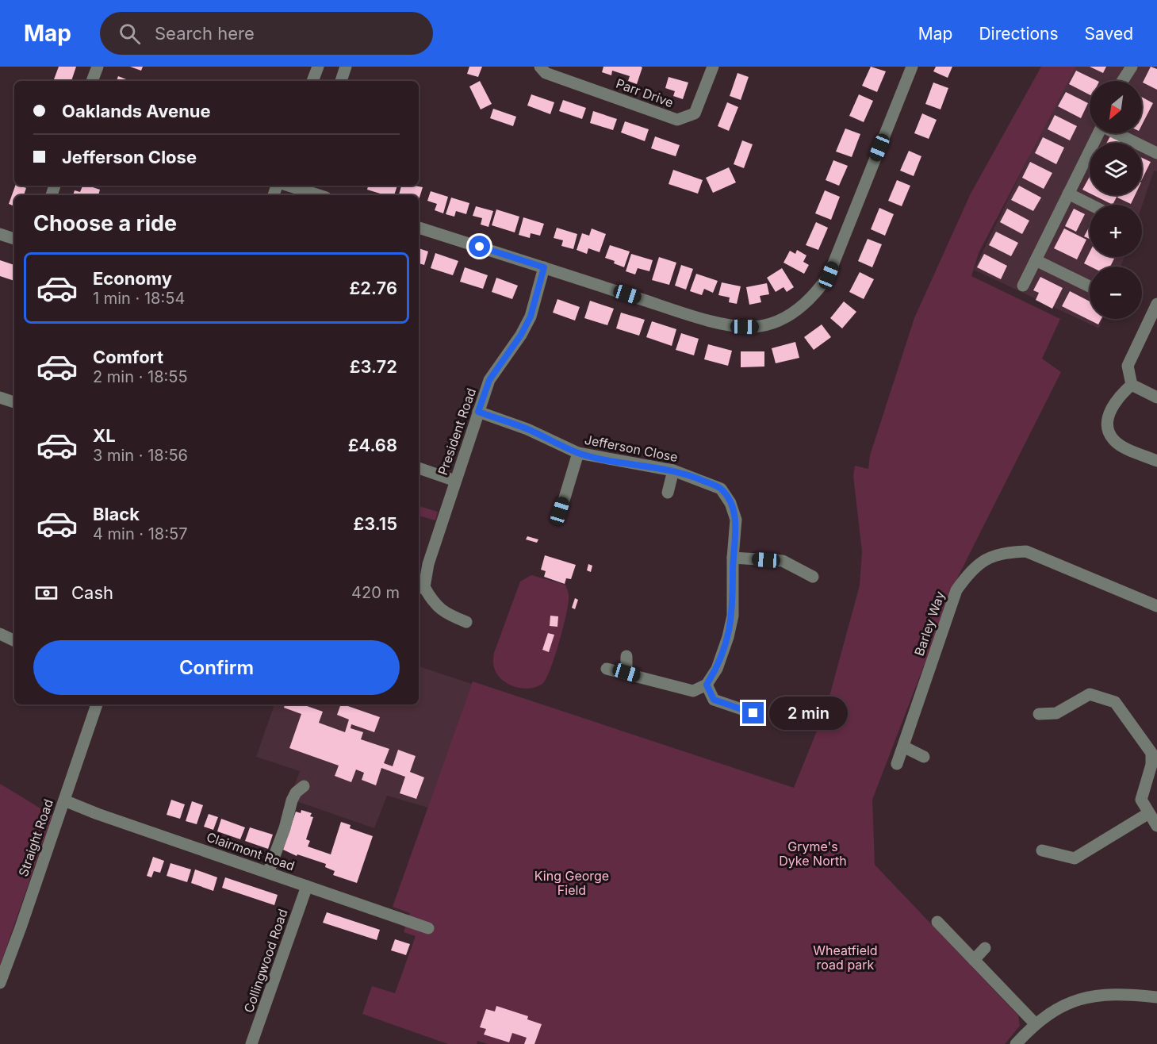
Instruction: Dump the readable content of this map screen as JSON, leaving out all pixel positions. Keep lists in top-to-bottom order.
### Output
{
  "streets": {
    "street": [
      "Parr Drive",
      "President Road",
      "Jefferson Close",
      "Barley Way",
      "Straight Road",
      "Clairmont Road",
      "Collingwood Road"
    ]
  },
  "crossings": [
    ["President Road", "Jefferson Close"],
    ["Straight Road", "Clairmont Road"],
    ["Clairmont Road", "Collingwood Road"]
  ],
  "parks": ["Gryme's Dyke North", "King George Field", "Wheatfield road park"],
  "north": "bottom left",
  "page": {
    "header": "Map",
    "search": "Search here",
    "nav": ["Map", "Directions", "Saved"],
    "map_buttons": ["+", "−"],
    "banner": ["Oaklands Avenue", "Jefferson Close"],
    "heading": "Choose a ride",
    "list": [
      {
        "name": "Economy",
        "note": "1 min · 18:54",
        "value": "£2.76"
      },
      {
        "name": "Comfort",
        "note": "2 min · 18:55",
        "value": "£3.72"
      },
      {
        "name": "XL",
        "note": "3 min · 18:56",
        "value": "£4.68"
      },
      {
        "name": "Black",
        "note": "4 min · 18:57",
        "value": "£3.15"
      }
    ],
    "pay": ["Cash", "420 m"],
    "buttons": "Confirm",
    "bubble": "2 min"
  }
}
